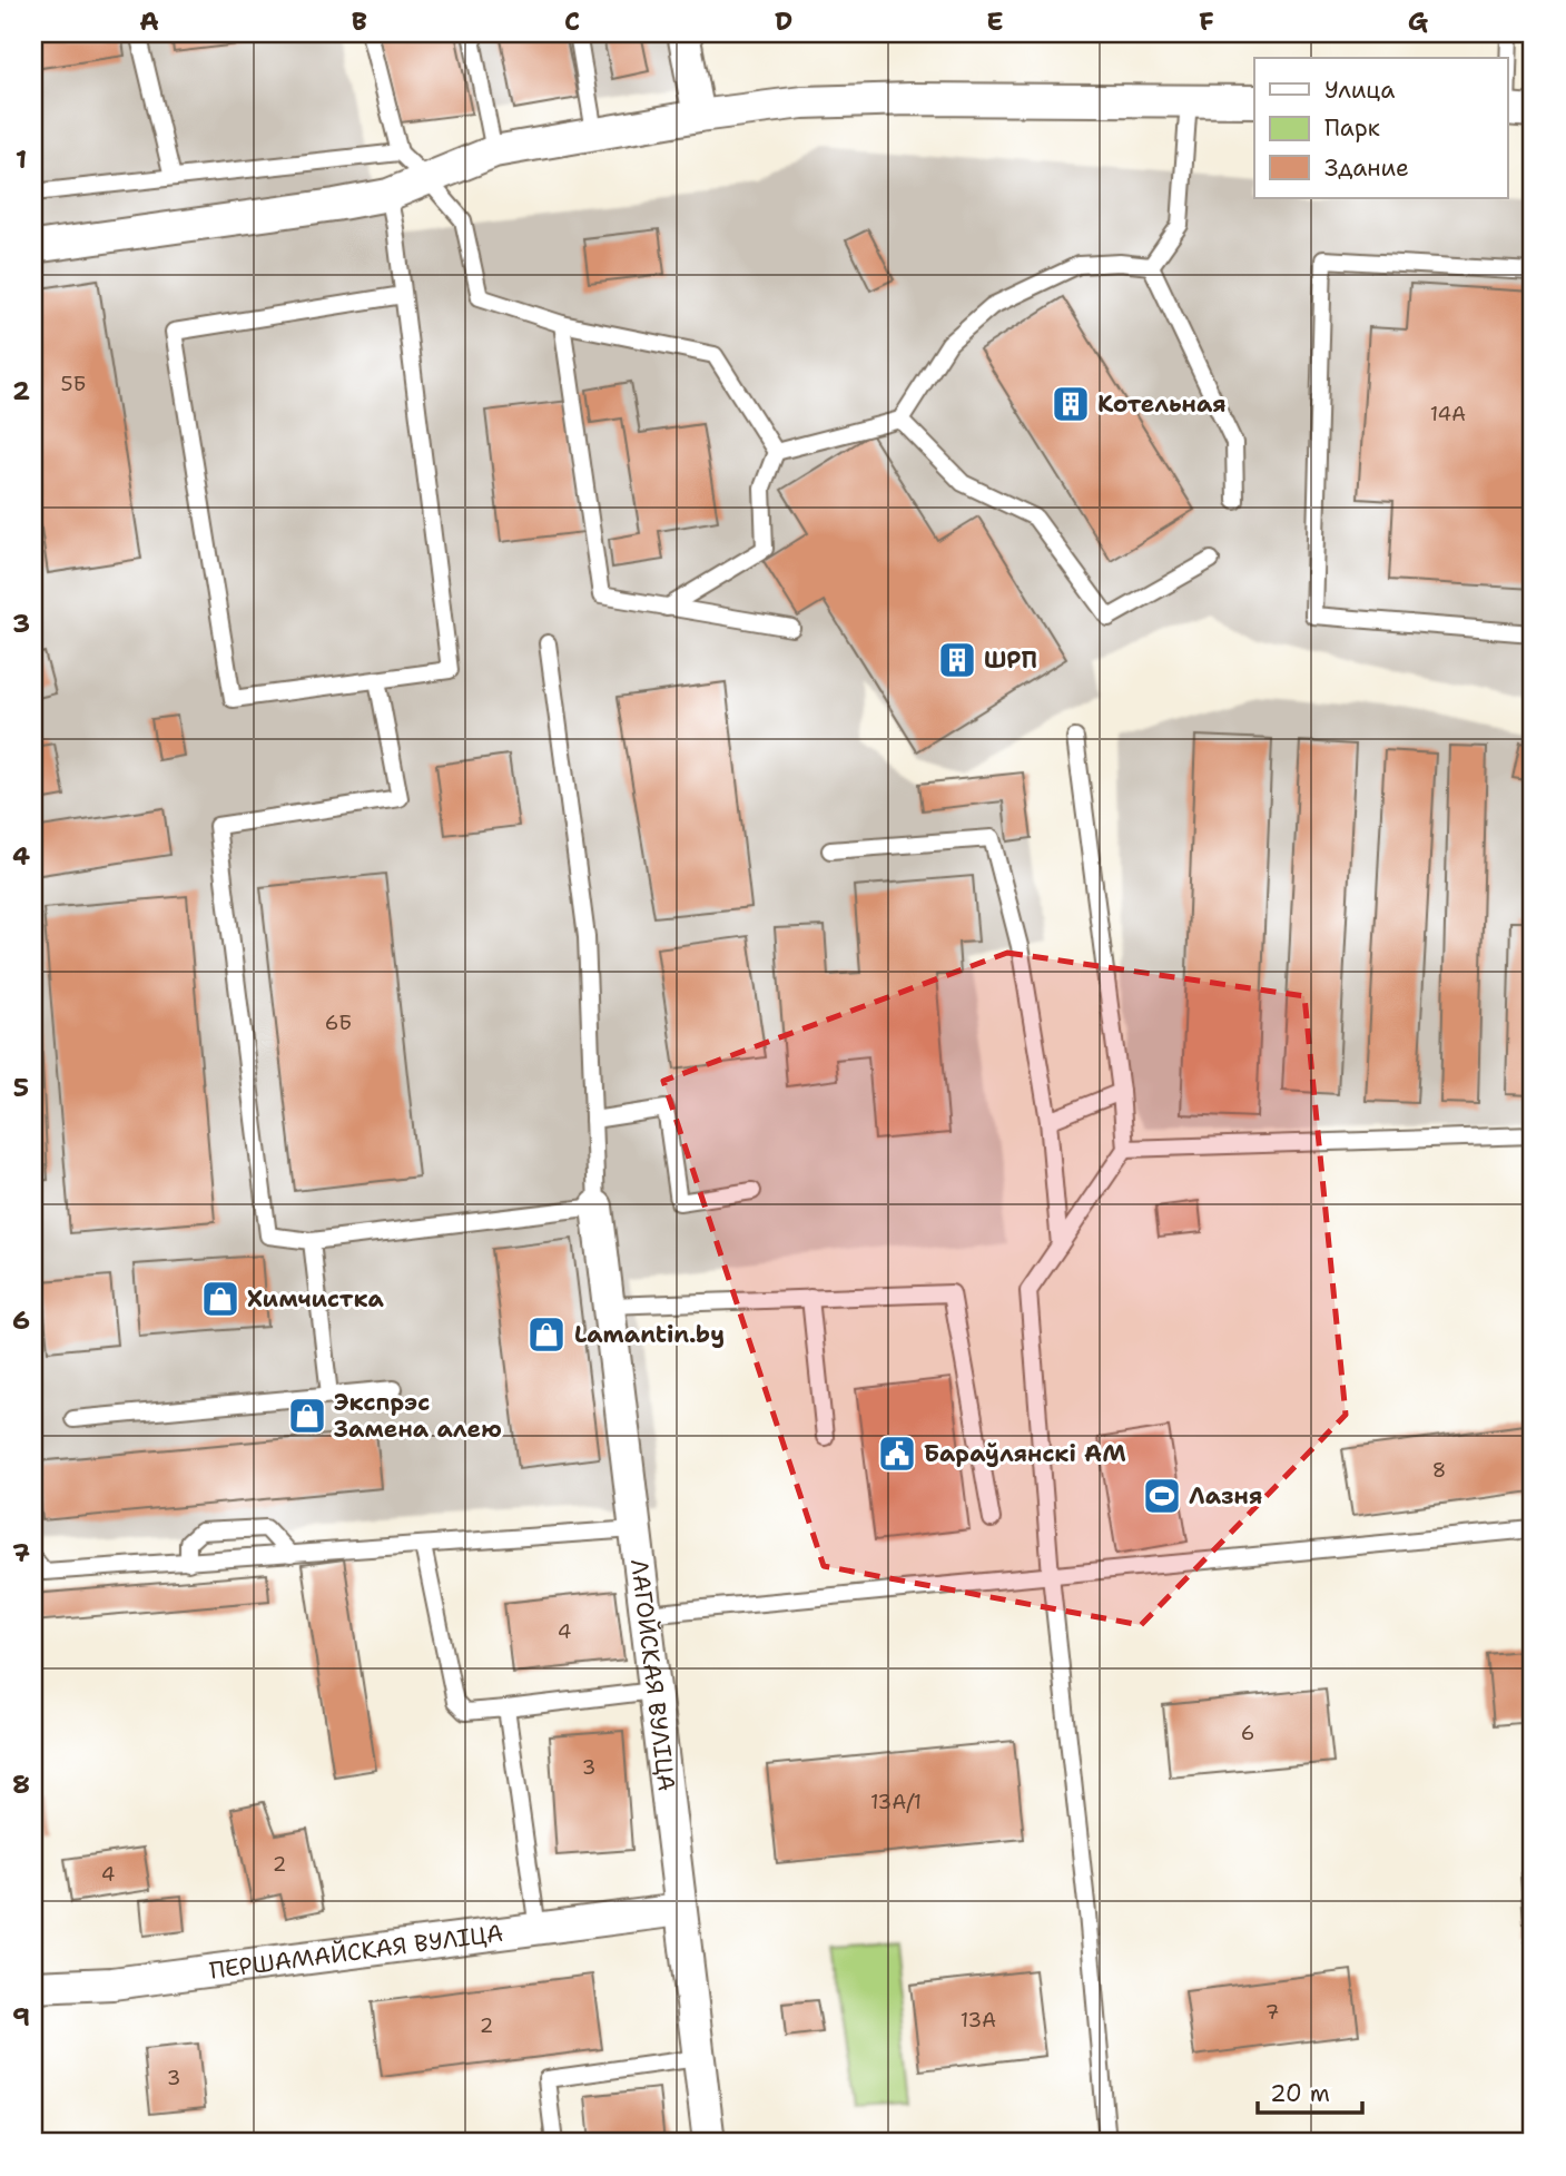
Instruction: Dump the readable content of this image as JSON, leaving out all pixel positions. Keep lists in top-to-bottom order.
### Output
{
  "streets": {
    "street": ["ЛАГОЙСКАЯ ВУЛІЦА", "ПЕРШАМАЙСКАЯ ВУЛІЦА"]
  },
  "crossings": [
    ["ЛАГОЙСКАЯ ВУЛІЦА", "ПЕРШАМАЙСКАЯ ВУЛІЦА"]
  ],
  "places": {
    "building": ["Котельная", "ШРП"],
    "shop": ["Химчистка", "Lamantin.by", "Экспрэс Замена алею"],
    "public building": ["Бараўлянскі АМ"],
    "sports": ["Лазня"]
  },
  "house_numbers": [
    "5Б",
    "14А",
    "6Б",
    "8",
    "4",
    "6",
    "3",
    "13А/1",
    "2",
    "4",
    "7",
    "13А",
    "2",
    "3"
  ],
  "legend": ["Улица", "Парк", "Здание"],
  "scale_bar": "20 m",
  "grid": {
    "columns": [
      "A",
      "B",
      "C",
      "D",
      "E",
      "F",
      "G"
    ],
    "rows": [
      "1",
      "2",
      "3",
      "4",
      "5",
      "6",
      "7",
      "8",
      "9"
    ]
  }
}
